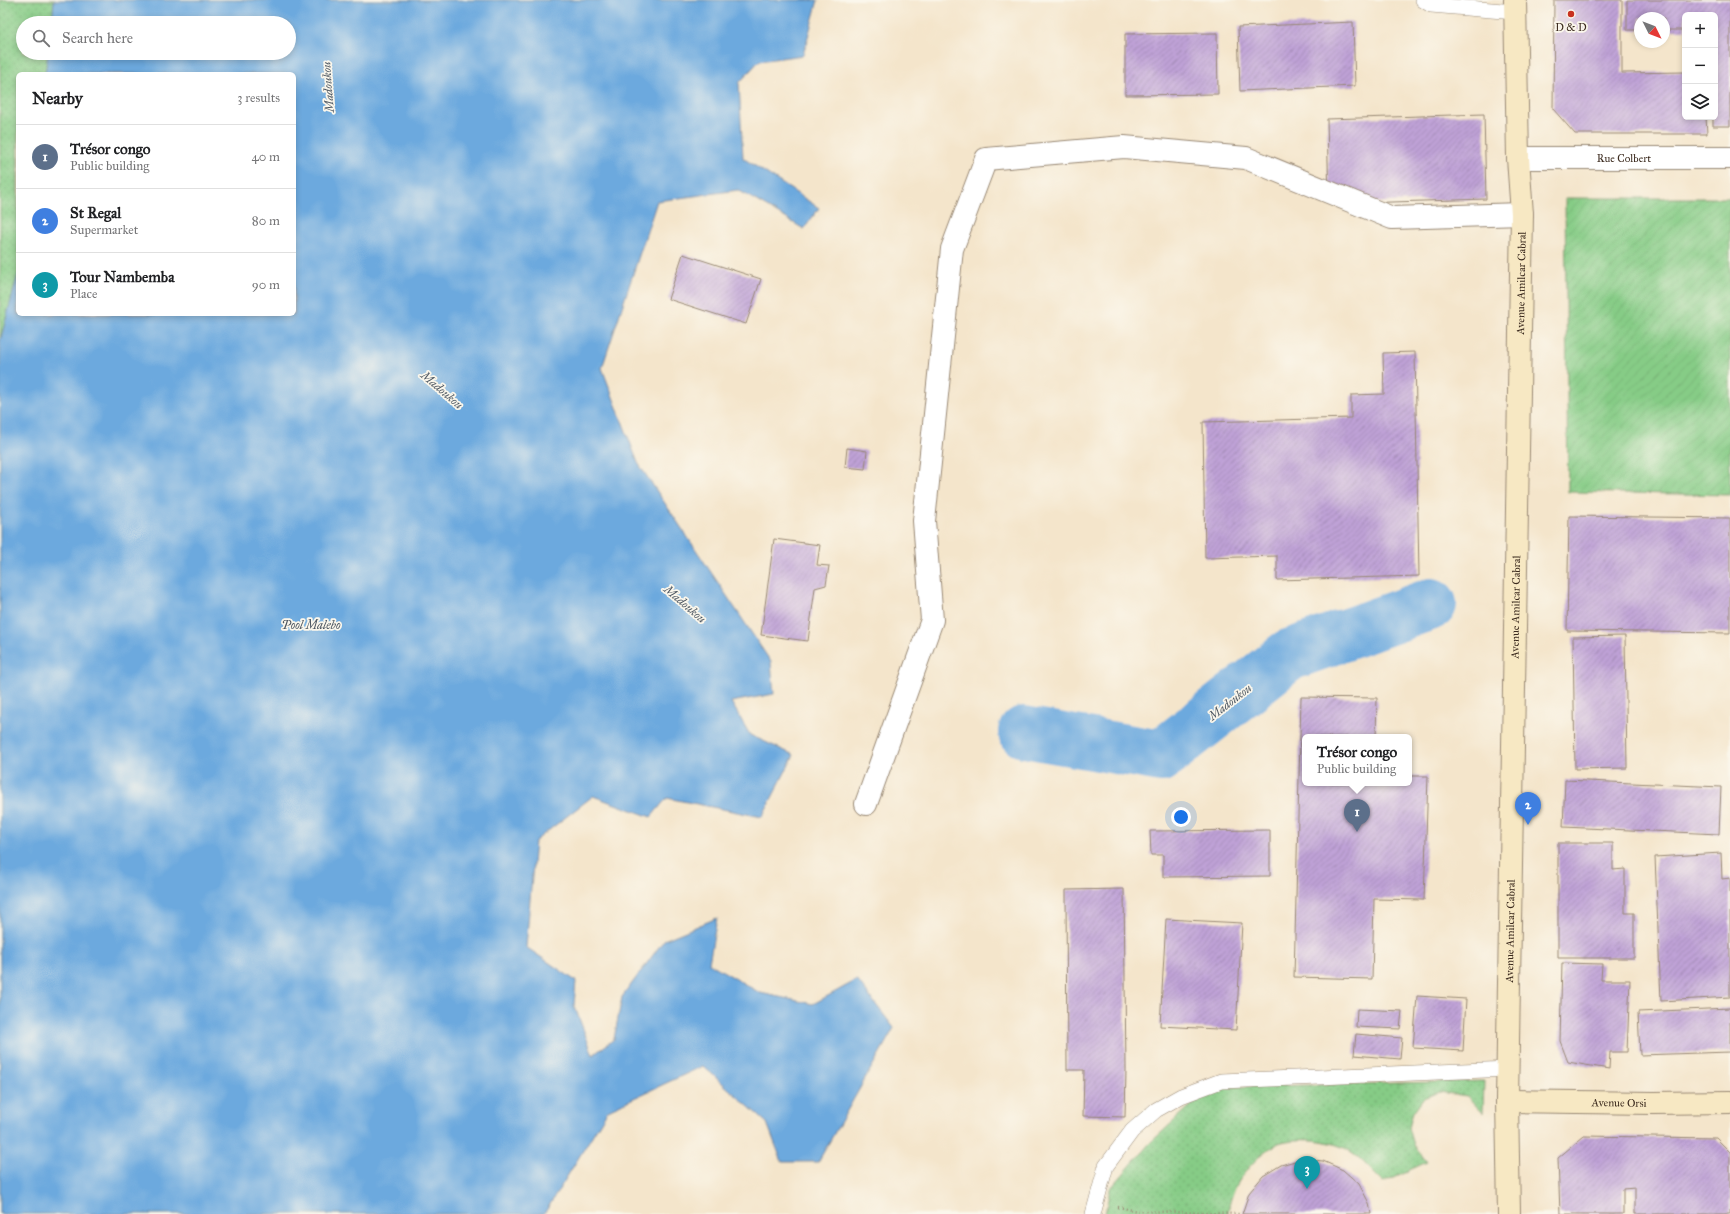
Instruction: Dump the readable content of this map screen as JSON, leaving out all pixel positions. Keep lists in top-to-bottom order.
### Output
{
  "streets": {
    "main road": ["Avenue Amilcar Cabral", "Avenue Orsi"],
    "street": ["Rue Colbert"]
  },
  "crossings": [
    ["Rue Colbert", "Avenue Amilcar Cabral"],
    ["Avenue Amilcar Cabral", "Avenue Orsi"]
  ],
  "water": ["Madoukou", "Pool Malebo"],
  "places": ["D & D"],
  "north": "bottom right",
  "page": {
    "map_buttons": ["+", "−"],
    "search": "Search here",
    "heading": ["Nearby", "3 results"],
    "list": [
      {
        "mark": "1",
        "name": "Trésor congo",
        "note": "Public building",
        "value": "40 m"
      },
      {
        "mark": "2",
        "name": "St Regal",
        "note": "Supermarket",
        "value": "80 m"
      },
      {
        "mark": "3",
        "name": "Tour Nambemba",
        "note": "Place",
        "value": "90 m"
      }
    ],
    "popup": ["Trésor congo", "Public building"],
    "pins": ["2", "1", "3"]
  }
}
